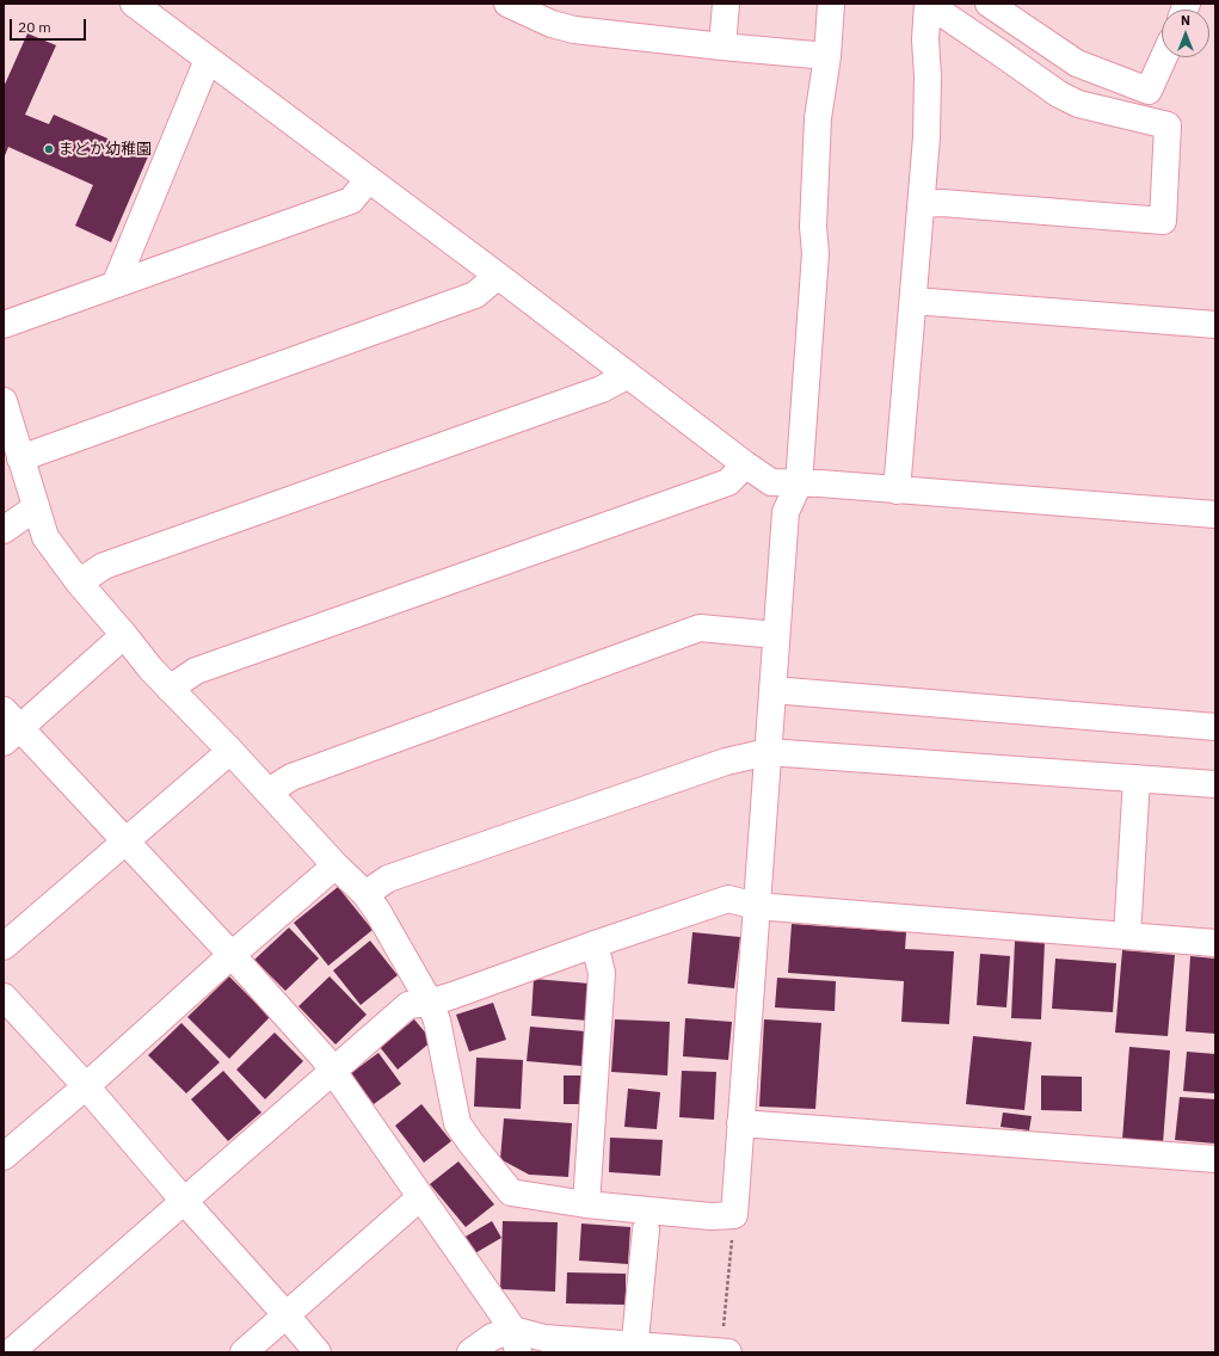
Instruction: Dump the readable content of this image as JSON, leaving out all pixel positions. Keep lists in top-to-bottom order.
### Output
{
  "places": ["まどか幼稚園"],
  "scale_bar": "20 m",
  "north": "top"
}
